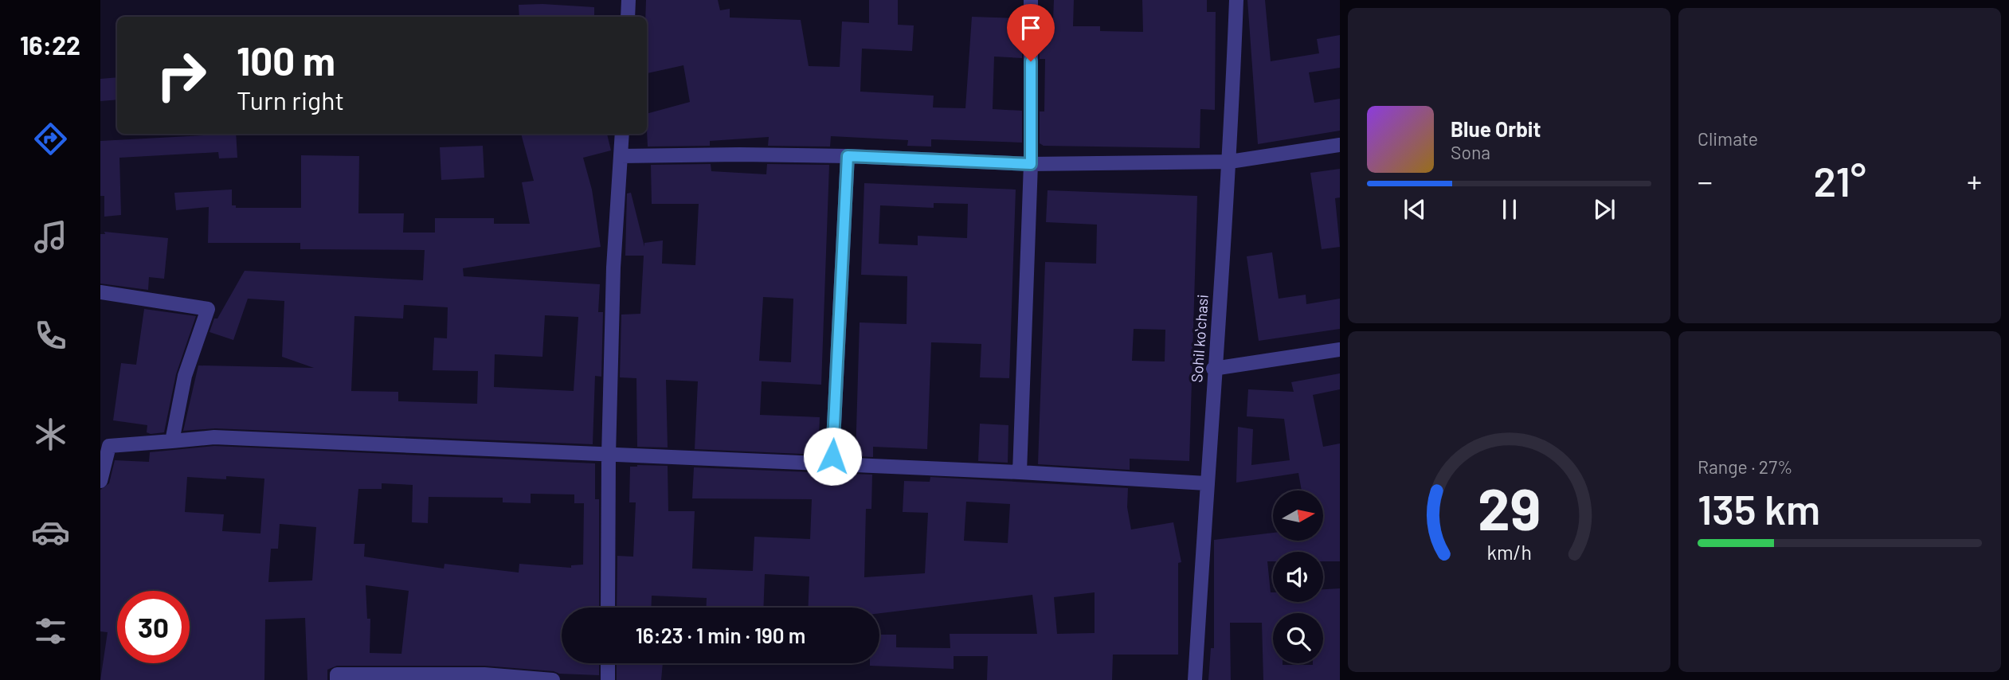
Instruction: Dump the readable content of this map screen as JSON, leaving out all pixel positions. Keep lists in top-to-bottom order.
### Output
{
  "streets": {
    "street": ["Sohil koʻchasi"]
  },
  "north": "right",
  "page": {
    "tabs": "16:22",
    "tile": [
      "Climate",
      ["Range · 27%", "135 km"]
    ],
    "turn": ["100 m", "Turn right"],
    "song": ["Blue Orbit", "Sona"],
    "heat": ["−", "21°", "+"],
    "limit": "30",
    "trip": "16:23 · 1 min · 190 m",
    "gauge": ["29", "km/h"]
  }
}
